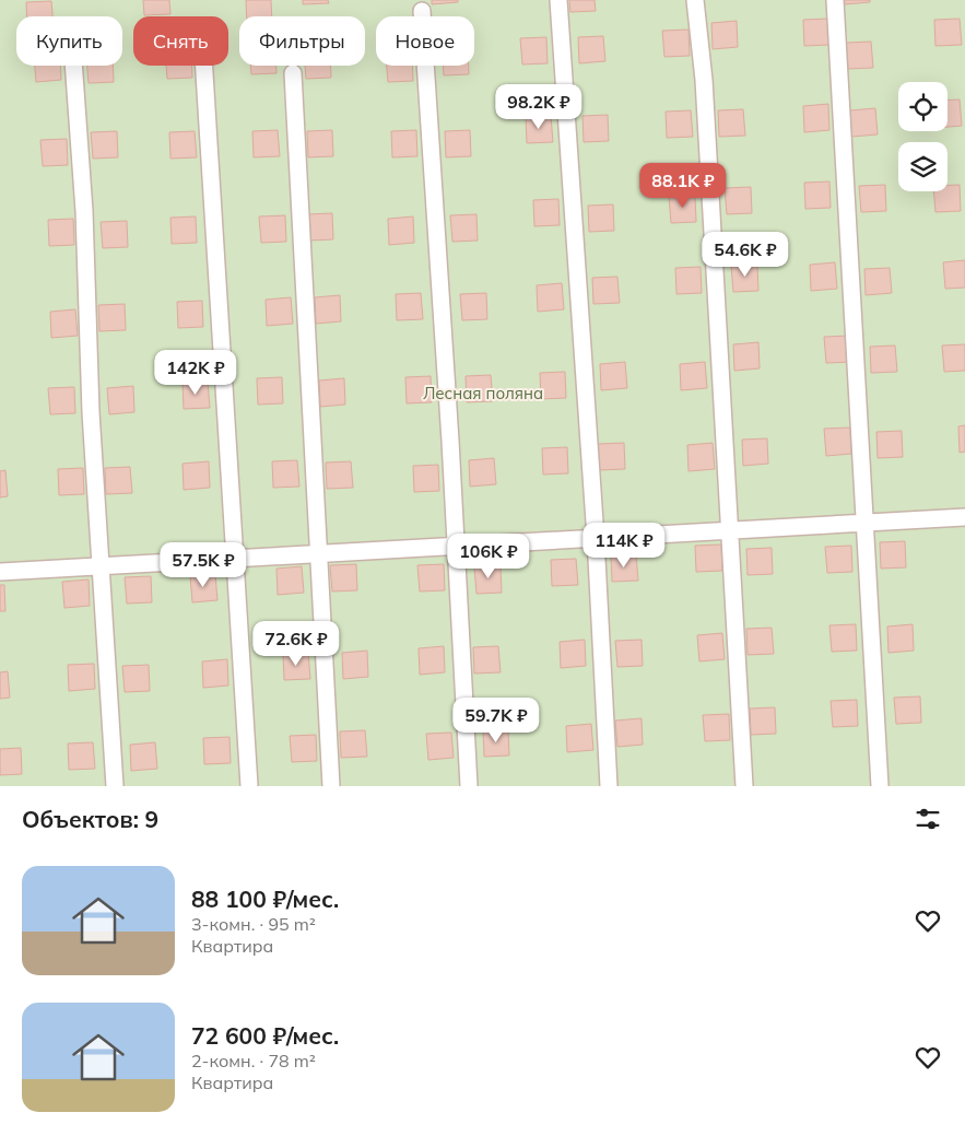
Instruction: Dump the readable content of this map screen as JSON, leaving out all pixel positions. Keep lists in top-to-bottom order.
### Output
{
  "parks": ["Лесная поляна"],
  "page": {
    "chip": [
      "Купить",
      "Снять",
      "Фильтры",
      "Новое"
    ],
    "price": [
      "98.2K ₽",
      "88.1K ₽",
      "54.6K ₽",
      "142K ₽",
      "114K ₽",
      "106K ₽",
      "57.5K ₽",
      "72.6K ₽",
      "59.7K ₽"
    ],
    "heading": "Объектов: 9",
    "list": [
      {
        "name": "88 100 ₽/мес.",
        "note": "3-комн. · 95 m² · Квартира"
      },
      {
        "name": "72 600 ₽/мес.",
        "note": "2-комн. · 78 m² · Квартира"
      }
    ]
  }
}
